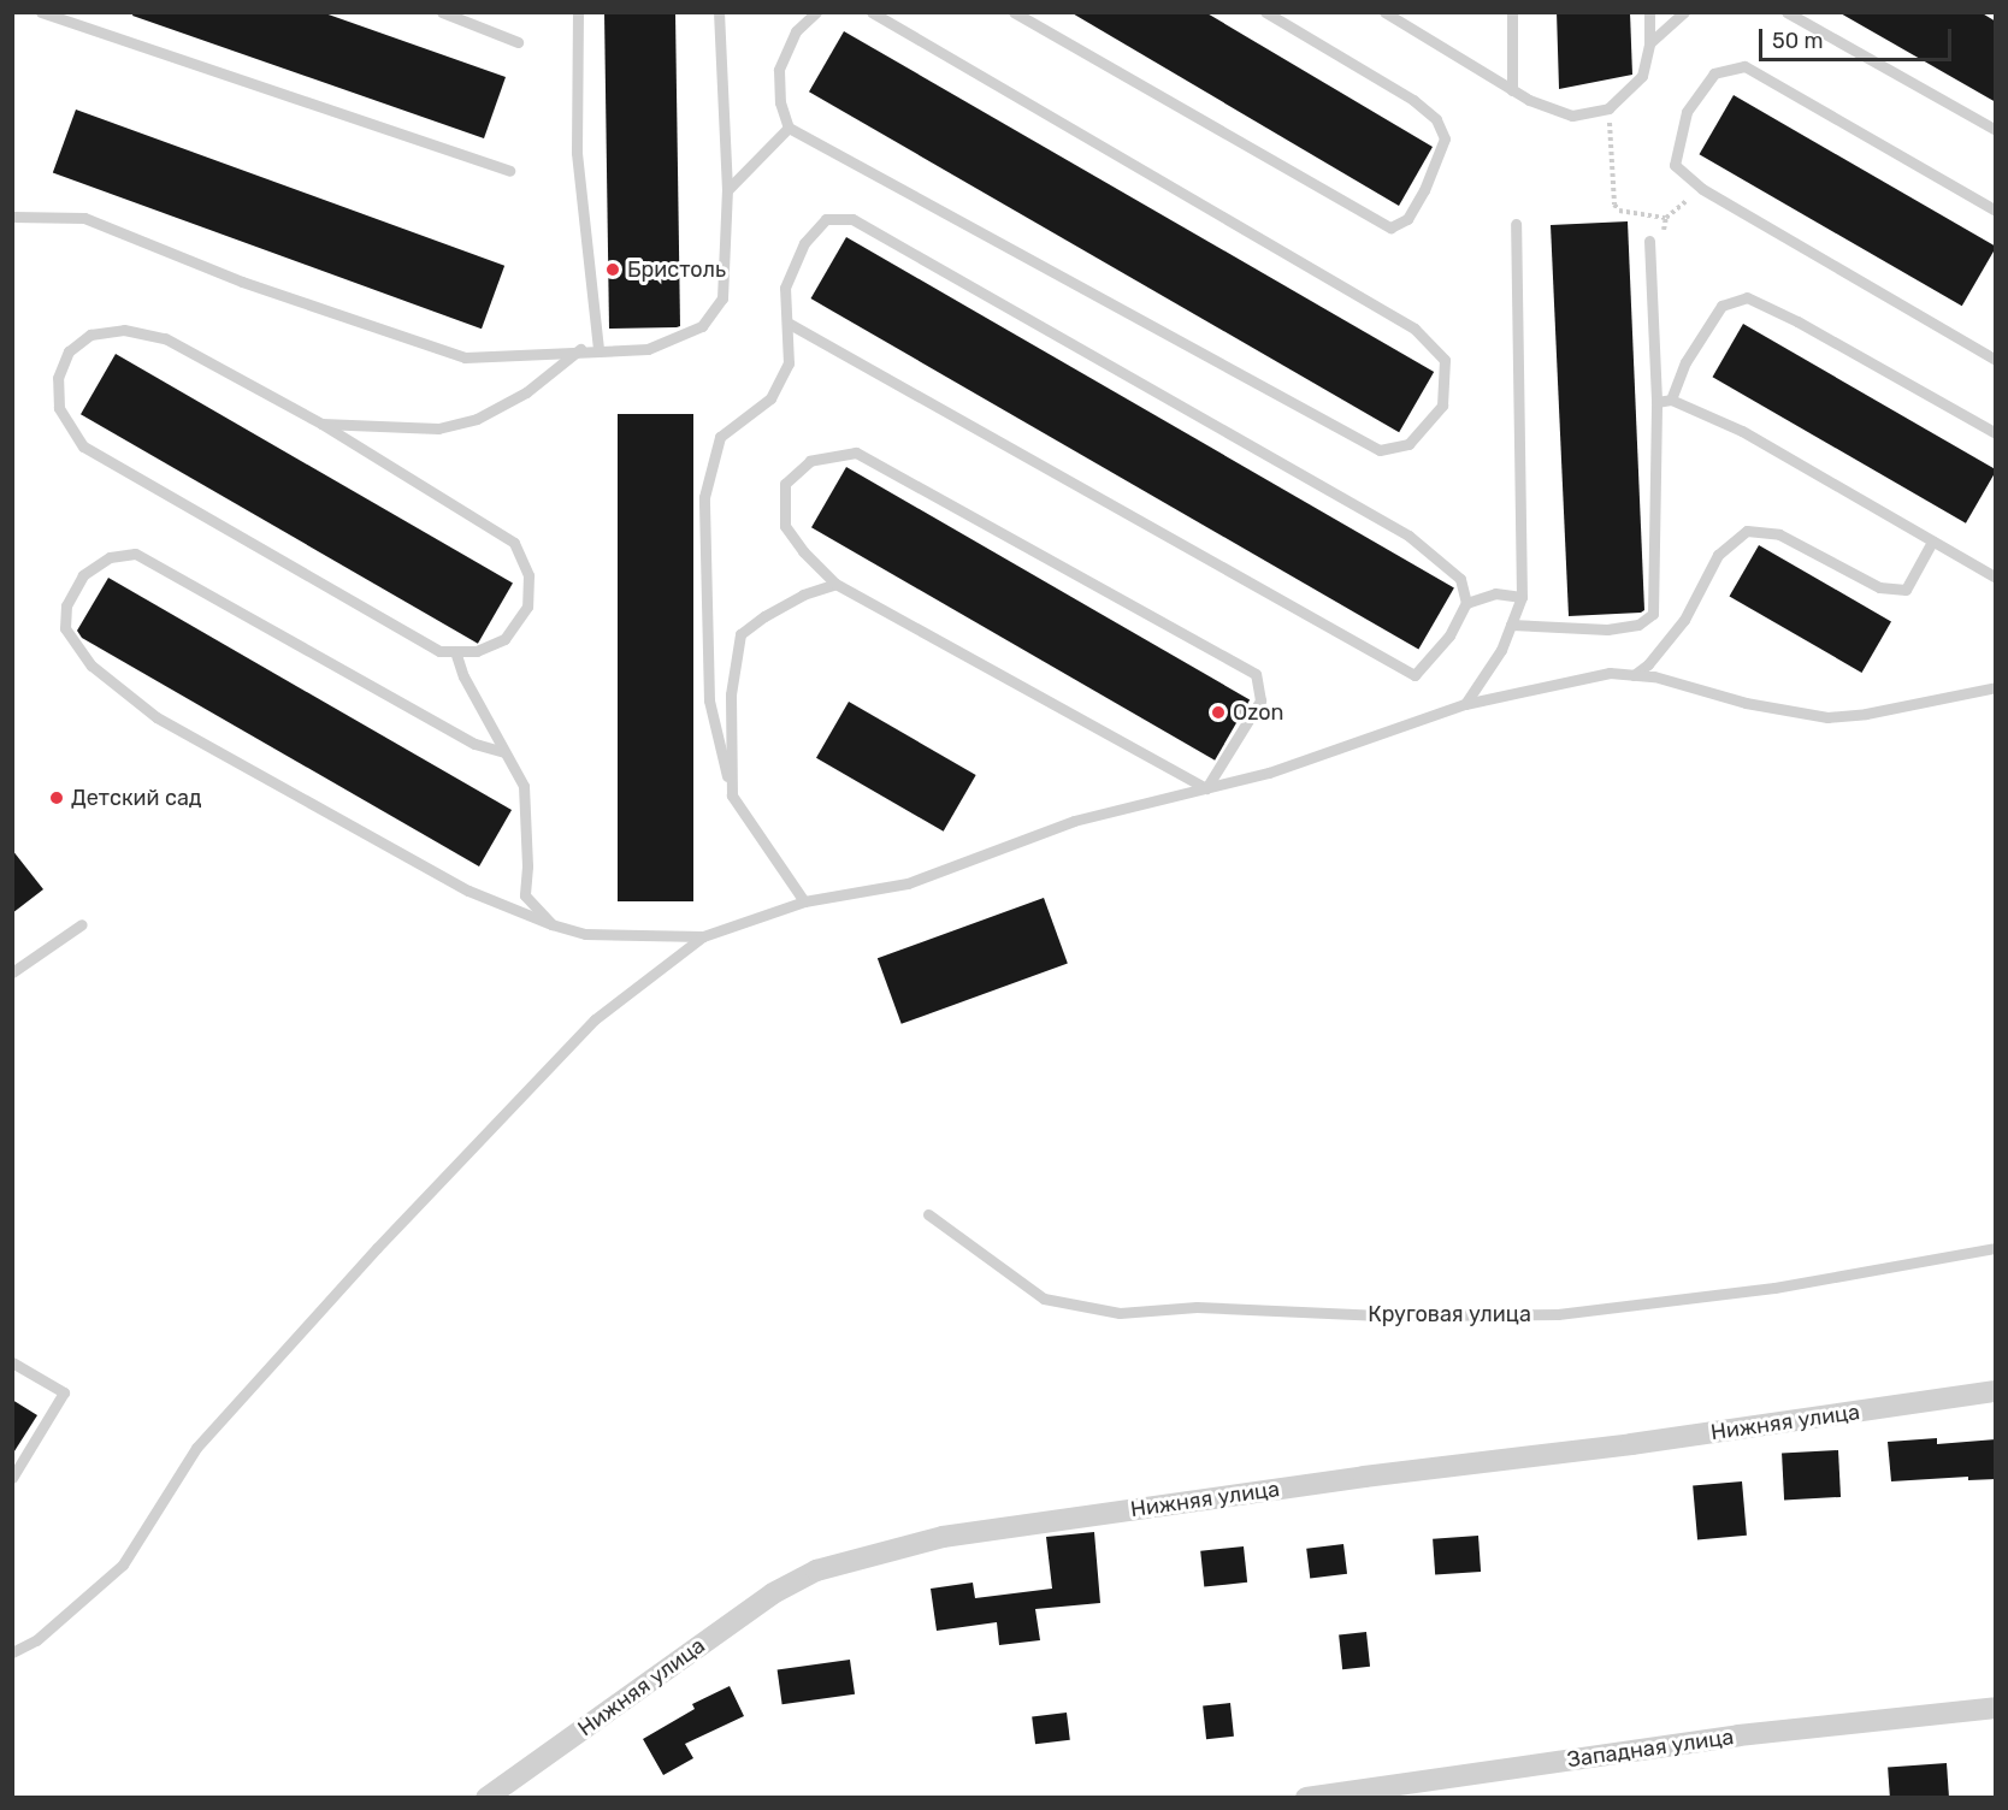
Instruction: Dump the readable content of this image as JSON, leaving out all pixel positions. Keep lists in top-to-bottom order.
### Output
{
  "streets": {
    "street": ["Нижняя улица", "Западная улица"],
    "lane": ["Круговая улица"]
  },
  "places": ["Бристоль", "Ozon", "Детский сад"],
  "scale_bar": "50 m"
}
